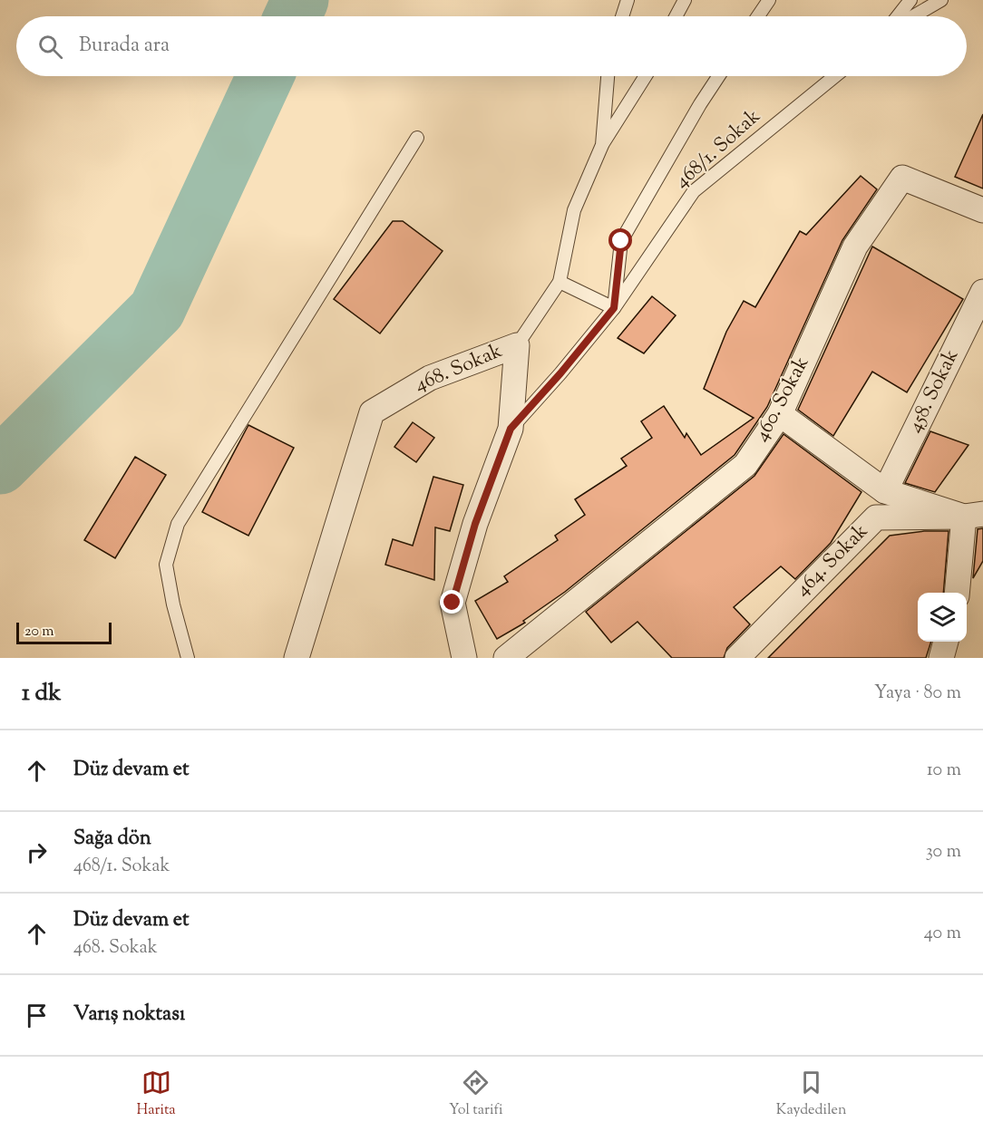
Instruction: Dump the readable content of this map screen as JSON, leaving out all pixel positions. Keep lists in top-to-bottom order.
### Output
{
  "streets": {
    "street": [
      "468. Sokak",
      "458. Sokak",
      "460. Sokak",
      "464. Sokak"
    ],
    "lane": ["468/1. Sokak"]
  },
  "crossings": [
    ["468/1. Sokak", "468. Sokak"]
  ],
  "scale_bar": "20 m",
  "page": {
    "search": "Burada ara",
    "scale": "20 m",
    "heading": ["1 dk", "Yaya · 80 m"],
    "list": [
      ["Düz devam et", "10 m"],
      ["Sağa dön", "468/1. Sokak", "30 m"],
      ["Düz devam et", "468. Sokak", "40 m"],
      "Varış noktası"
    ],
    "nav": ["Harita", "Yol tarifi", "Kaydedilen"]
  }
}
